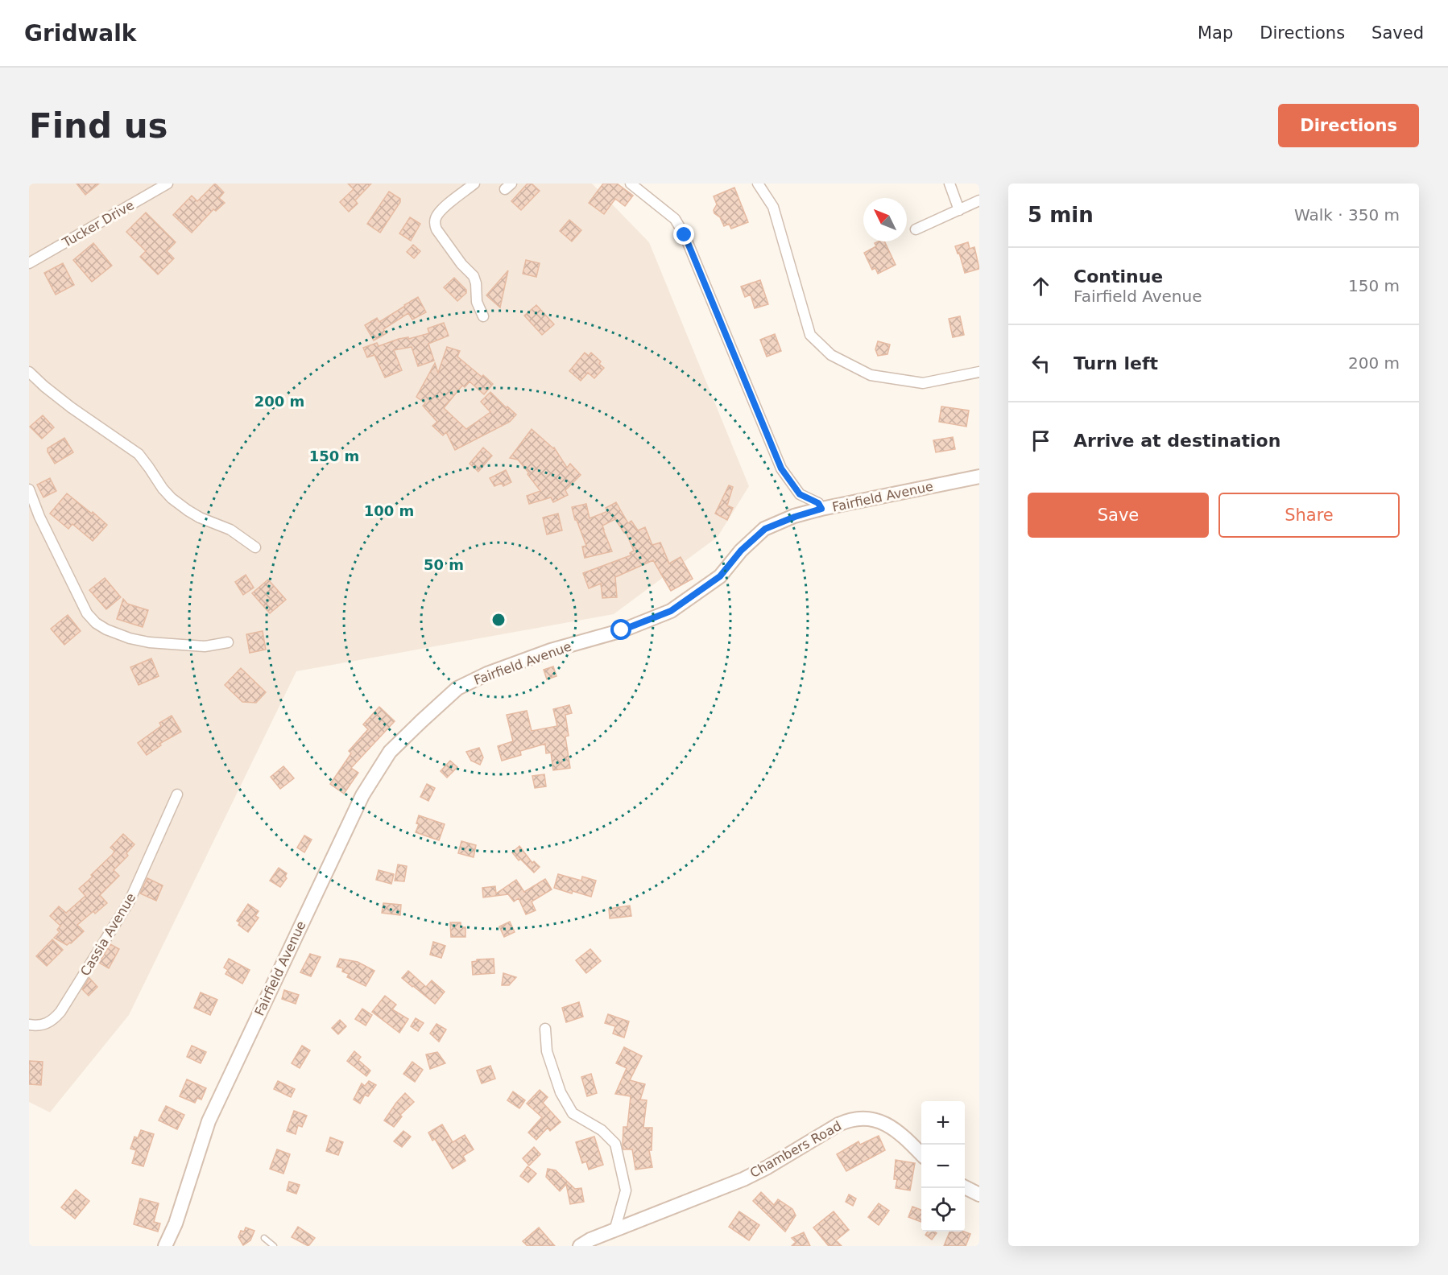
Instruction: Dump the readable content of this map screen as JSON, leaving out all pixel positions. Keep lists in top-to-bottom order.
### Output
{
  "streets": {
    "street": [
      "Tucker Drive",
      "Fairfield Avenue",
      "Cassia Avenue",
      "Chambers Road"
    ]
  },
  "north": "top left",
  "page": {
    "header": "Gridwalk",
    "nav": ["Map", "Directions", "Saved"],
    "buttons": [
      "Directions",
      ["Save", "Share"]
    ],
    "title": "Find us",
    "heading": ["5 min", "Walk · 350 m"],
    "list": [
      ["Continue", "Fairfield Avenue", "150 m"],
      ["Turn left", "200 m"],
      "Arrive at destination"
    ],
    "map_buttons": ["+", "−"]
  },
  "rings": [
    "200 m",
    "150 m",
    "100 m",
    "50 m"
  ]
}
